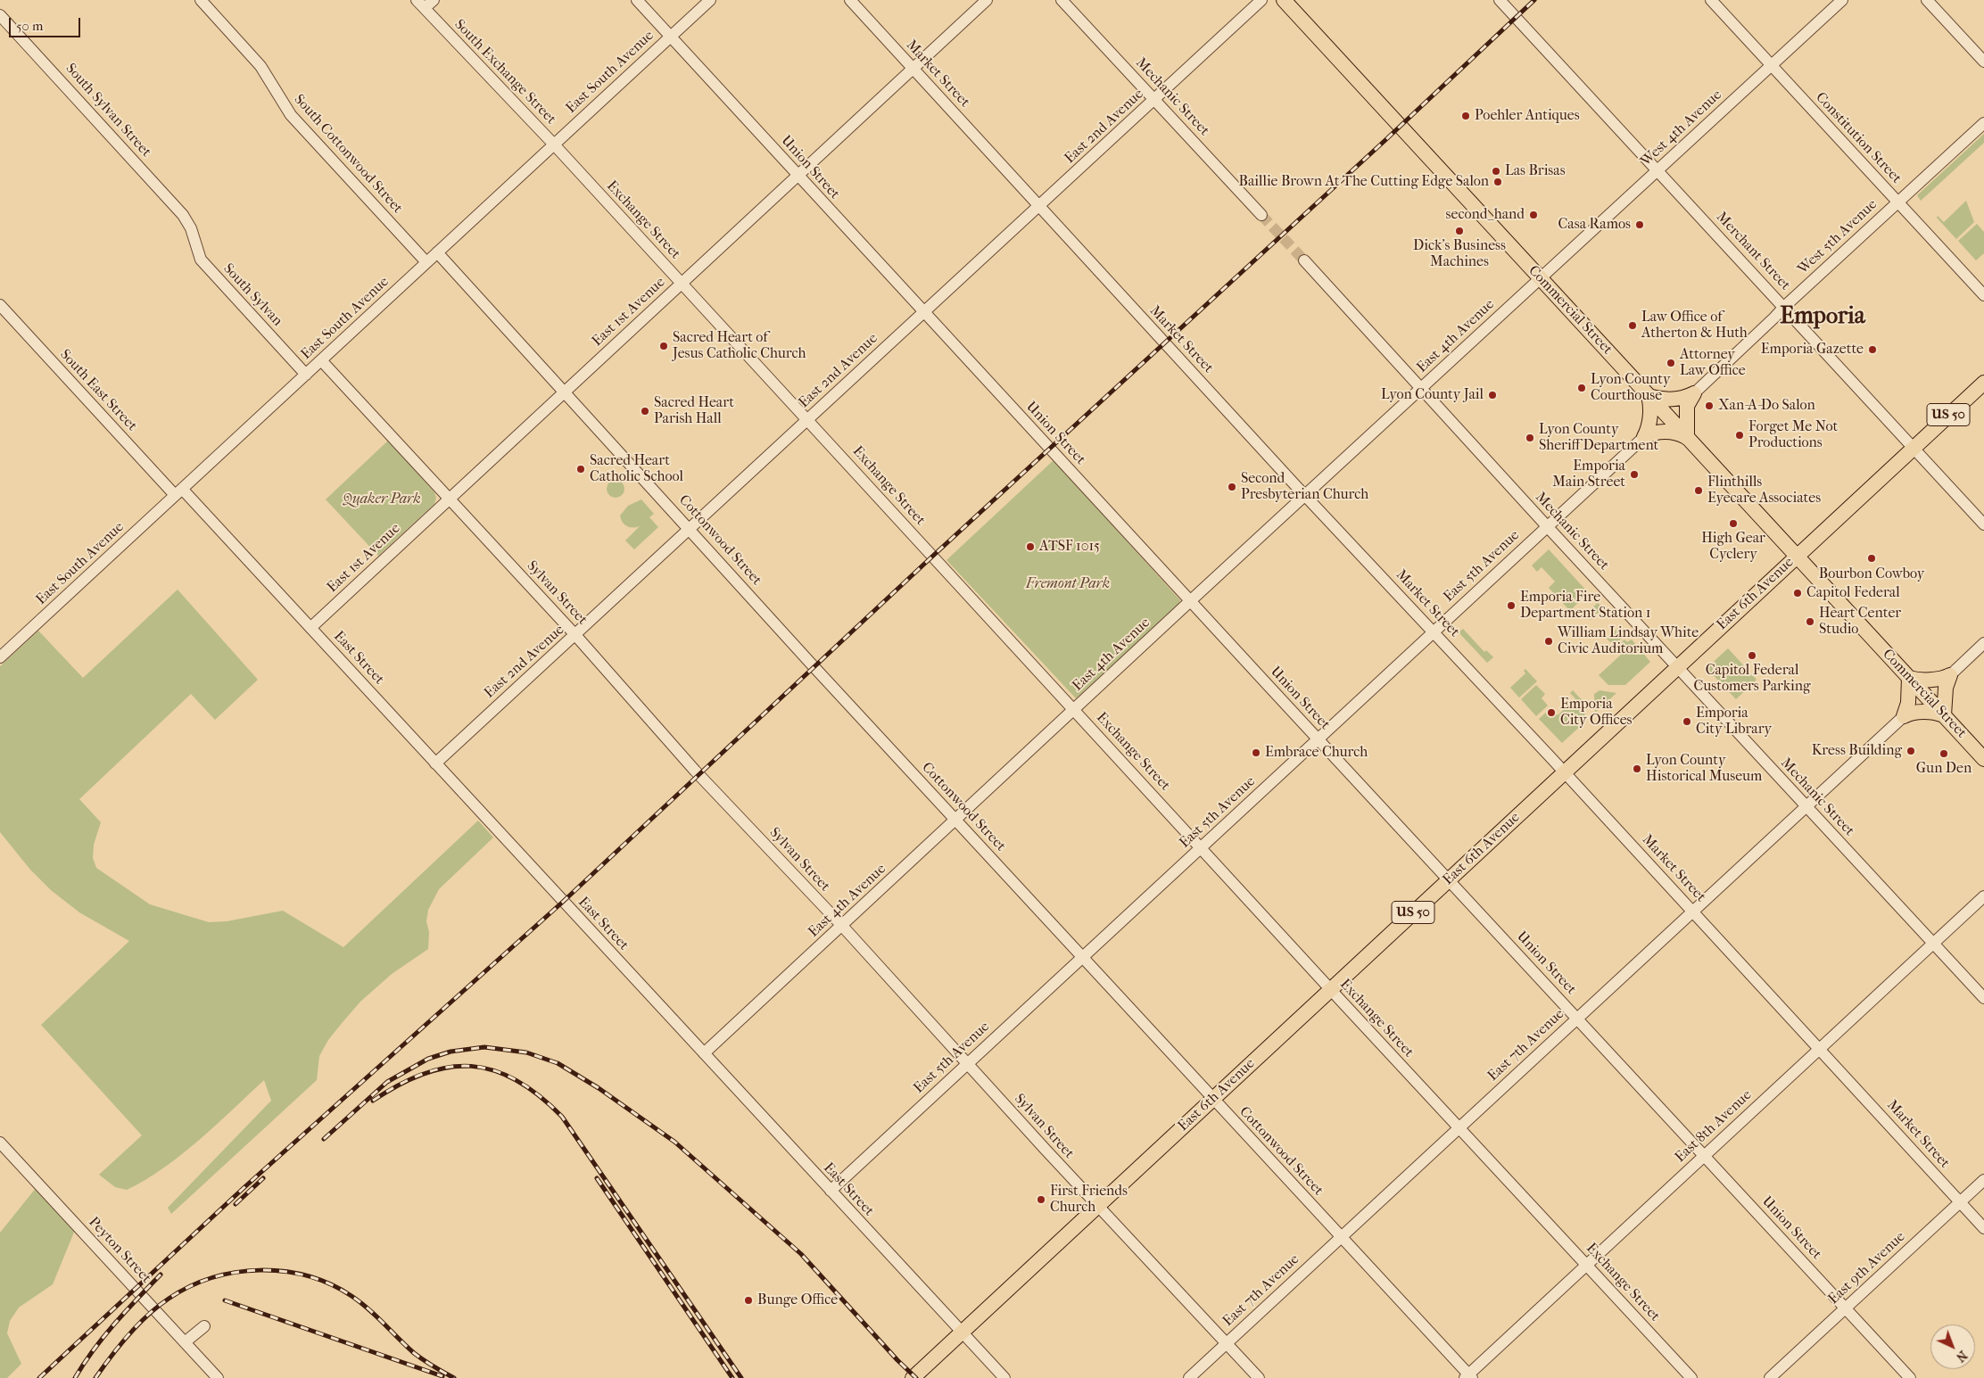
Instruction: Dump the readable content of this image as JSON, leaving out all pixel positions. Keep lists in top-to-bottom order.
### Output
{
  "streets": {
    "main road": ["Commercial Street", "US 50", "East 6th Avenue"],
    "street": [
      "South Exchange Street",
      "East South Avenue",
      "Market Street",
      "Mechanic Street",
      "South Sylvan Street",
      "East 2nd Avenue",
      "West 4th Avenue",
      "Constitution Street",
      "South Cottonwood Street",
      "Union Street",
      "Exchange Street",
      "West 5th Avenue",
      "Merchant Street",
      "South Sylvan",
      "East 1st Avenue",
      "East 4th Avenue",
      "South East Street",
      "Cottonwood Street",
      "East 5th Avenue",
      "Sylvan Street",
      "East Street",
      "East 7th Avenue",
      "East 8th Avenue",
      "Peyton Street",
      "East 9th Avenue"
    ]
  },
  "crossings": [
    ["South Exchange Street", "East South Avenue"],
    ["South Exchange Street", "Exchange Street"],
    ["East South Avenue", "South Cottonwood Street"],
    ["East South Avenue", "Union Street"],
    ["East South Avenue", "Exchange Street"],
    ["East South Avenue", "South Sylvan"],
    ["East South Avenue", "South East Street"],
    ["East South Avenue", "Cottonwood Street"],
    ["East South Avenue", "Sylvan Street"],
    ["East South Avenue", "East Street"],
    ["Market Street", "East 2nd Avenue"],
    ["Market Street", "East 1st Avenue"],
    ["Market Street", "East 4th Avenue"],
    ["Market Street", "East 5th Avenue"],
    ["Market Street", "East 6th Avenue"],
    ["Market Street", "East 7th Avenue"],
    ["Market Street", "East 8th Avenue"],
    ["Market Street", "East 9th Avenue"],
    ["Mechanic Street", "East 2nd Avenue"],
    ["Mechanic Street", "East 4th Avenue"],
    ["Mechanic Street", "East 5th Avenue"],
    ["Mechanic Street", "East 6th Avenue"],
    ["Mechanic Street", "East 7th Avenue"],
    ["Mechanic Street", "East 8th Avenue"],
    ["South Sylvan Street", "South Sylvan"],
    ["East 2nd Avenue", "Union Street"],
    ["East 2nd Avenue", "Exchange Street"],
    ["East 2nd Avenue", "Cottonwood Street"],
    ["East 2nd Avenue", "Sylvan Street"],
    ["East 2nd Avenue", "East Street"],
    ["West 4th Avenue", "Constitution Street"],
    ["West 4th Avenue", "Merchant Street"],
    ["West 4th Avenue", "Commercial Street"],
    ["West 4th Avenue", "East 4th Avenue"],
    ["Constitution Street", "West 5th Avenue"],
    ["Union Street", "East 1st Avenue"],
    ["Union Street", "East 4th Avenue"],
    ["Union Street", "East 5th Avenue"],
    ["Union Street", "East 6th Avenue"],
    ["Union Street", "East 7th Avenue"],
    ["Union Street", "East 8th Avenue"],
    ["Union Street", "East 9th Avenue"],
    ["Exchange Street", "East 1st Avenue"],
    ["Exchange Street", "East 4th Avenue"],
    ["Exchange Street", "East 5th Avenue"],
    ["Exchange Street", "East 6th Avenue"],
    ["Exchange Street", "East 7th Avenue"],
    ["Exchange Street", "East 8th Avenue"],
    ["West 5th Avenue", "Merchant Street"],
    ["Merchant Street", "US 50"],
    ["Merchant Street", "East 6th Avenue"],
    ["Commercial Street", "East 4th Avenue"],
    ["Commercial Street", "East 6th Avenue"],
    ["East 1st Avenue", "Cottonwood Street"],
    ["East 1st Avenue", "Sylvan Street"],
    ["East 1st Avenue", "East Street"],
    ["East 4th Avenue", "Cottonwood Street"],
    ["East 4th Avenue", "Sylvan Street"],
    ["East 4th Avenue", "East Street"],
    ["South East Street", "East Street"],
    ["US 50", "East 6th Avenue"],
    ["Cottonwood Street", "East 5th Avenue"],
    ["Cottonwood Street", "East 6th Avenue"],
    ["Cottonwood Street", "East 7th Avenue"],
    ["Cottonwood Street", "East 8th Avenue"],
    ["East 5th Avenue", "Sylvan Street"],
    ["East 5th Avenue", "East Street"],
    ["Sylvan Street", "East 6th Avenue"],
    ["Sylvan Street", "East 7th Avenue"],
    ["East 6th Avenue", "East Street"]
  ],
  "districts": ["Emporia"],
  "parks": ["Quaker Park", "Fremont Park"],
  "places": [
    "Poehler Antiques",
    "Las Brisas",
    "Baillie Brown At The Cutting Edge Salon",
    "second_hand",
    "Casa Ramos",
    "Dick's Business Machines",
    "Law Office of Atherton & Huth",
    "Sacred Heart of Jesus Catholic Church",
    "Emporia Gazette",
    "Attorney Law Office",
    "Lyon County Courthouse",
    "Lyon County Jail",
    "Xan-A-Do Salon",
    "Sacred Heart Parish Hall",
    "Forget Me Not Productions",
    "Lyon County Sheriff Department",
    "Sacred Heart Catholic School",
    "Emporia Main Street",
    "Second Presbyterian Church",
    "Flinthills Eyecare Associates",
    "High Gear Cyclery",
    "ATSF 1015",
    "Bourbon Cowboy",
    "Capitol Federal",
    "Emporia Fire Department Station 1",
    "Heart Center Studio",
    "William Lindsay White Civic Auditorium",
    "Capitol Federal Customers Parking",
    "Emporia City Offices",
    "Emporia City Library",
    "Kress Building",
    "Embrace Church",
    "Gun Den",
    "Lyon County Historical Museum",
    "First Friends Church",
    "Bunge Office"
  ],
  "scale_bar": "50 m",
  "north": "bottom right"
}
